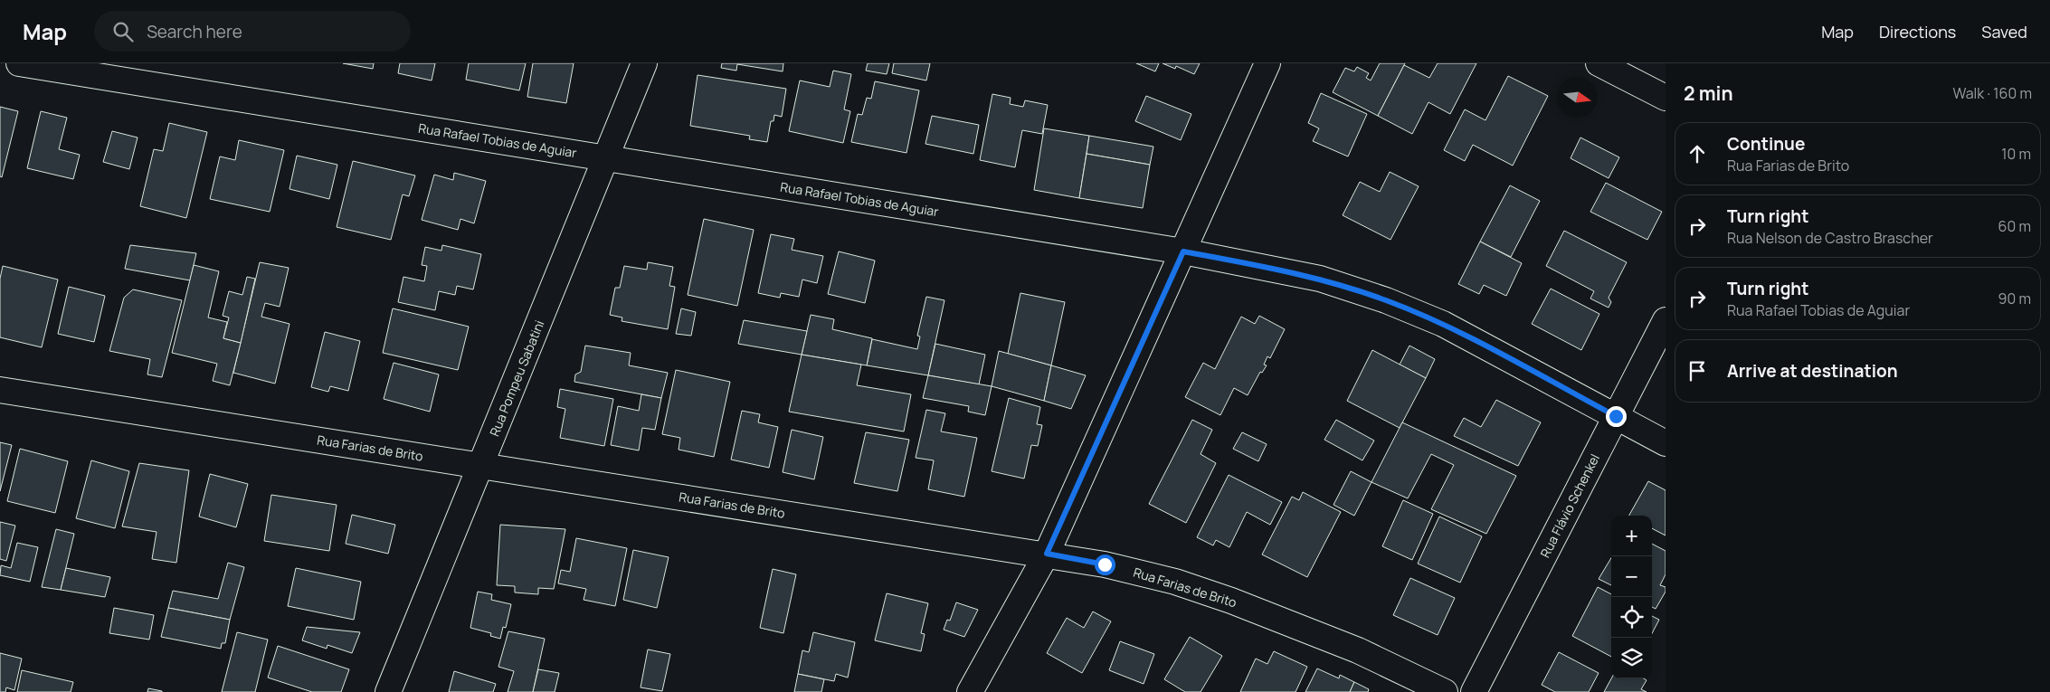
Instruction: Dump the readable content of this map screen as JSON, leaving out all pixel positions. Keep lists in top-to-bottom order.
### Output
{
  "streets": {
    "street": [
      "Rua Rafael Tobias de Aguiar",
      "Rua Pompeu Sabatini",
      "Rua Farias de Brito",
      "Rua Flávio Schenkel"
    ]
  },
  "crossings": [
    ["Rua Rafael Tobias de Aguiar", "Rua Pompeu Sabatini"],
    ["Rua Rafael Tobias de Aguiar", "Rua Flávio Schenkel"],
    ["Rua Pompeu Sabatini", "Rua Farias de Brito"]
  ],
  "north": "right",
  "page": {
    "header": "Map",
    "search": "Search here",
    "nav": ["Map", "Directions", "Saved"],
    "heading": ["2 min", "Walk · 160 m"],
    "list": [
      ["Continue", "Rua Farias de Brito", "10 m"],
      ["Turn right", "Rua Nelson de Castro Brascher", "60 m"],
      ["Turn right", "Rua Rafael Tobias de Aguiar", "90 m"],
      "Arrive at destination"
    ],
    "map_buttons": ["+", "−"]
  }
}
